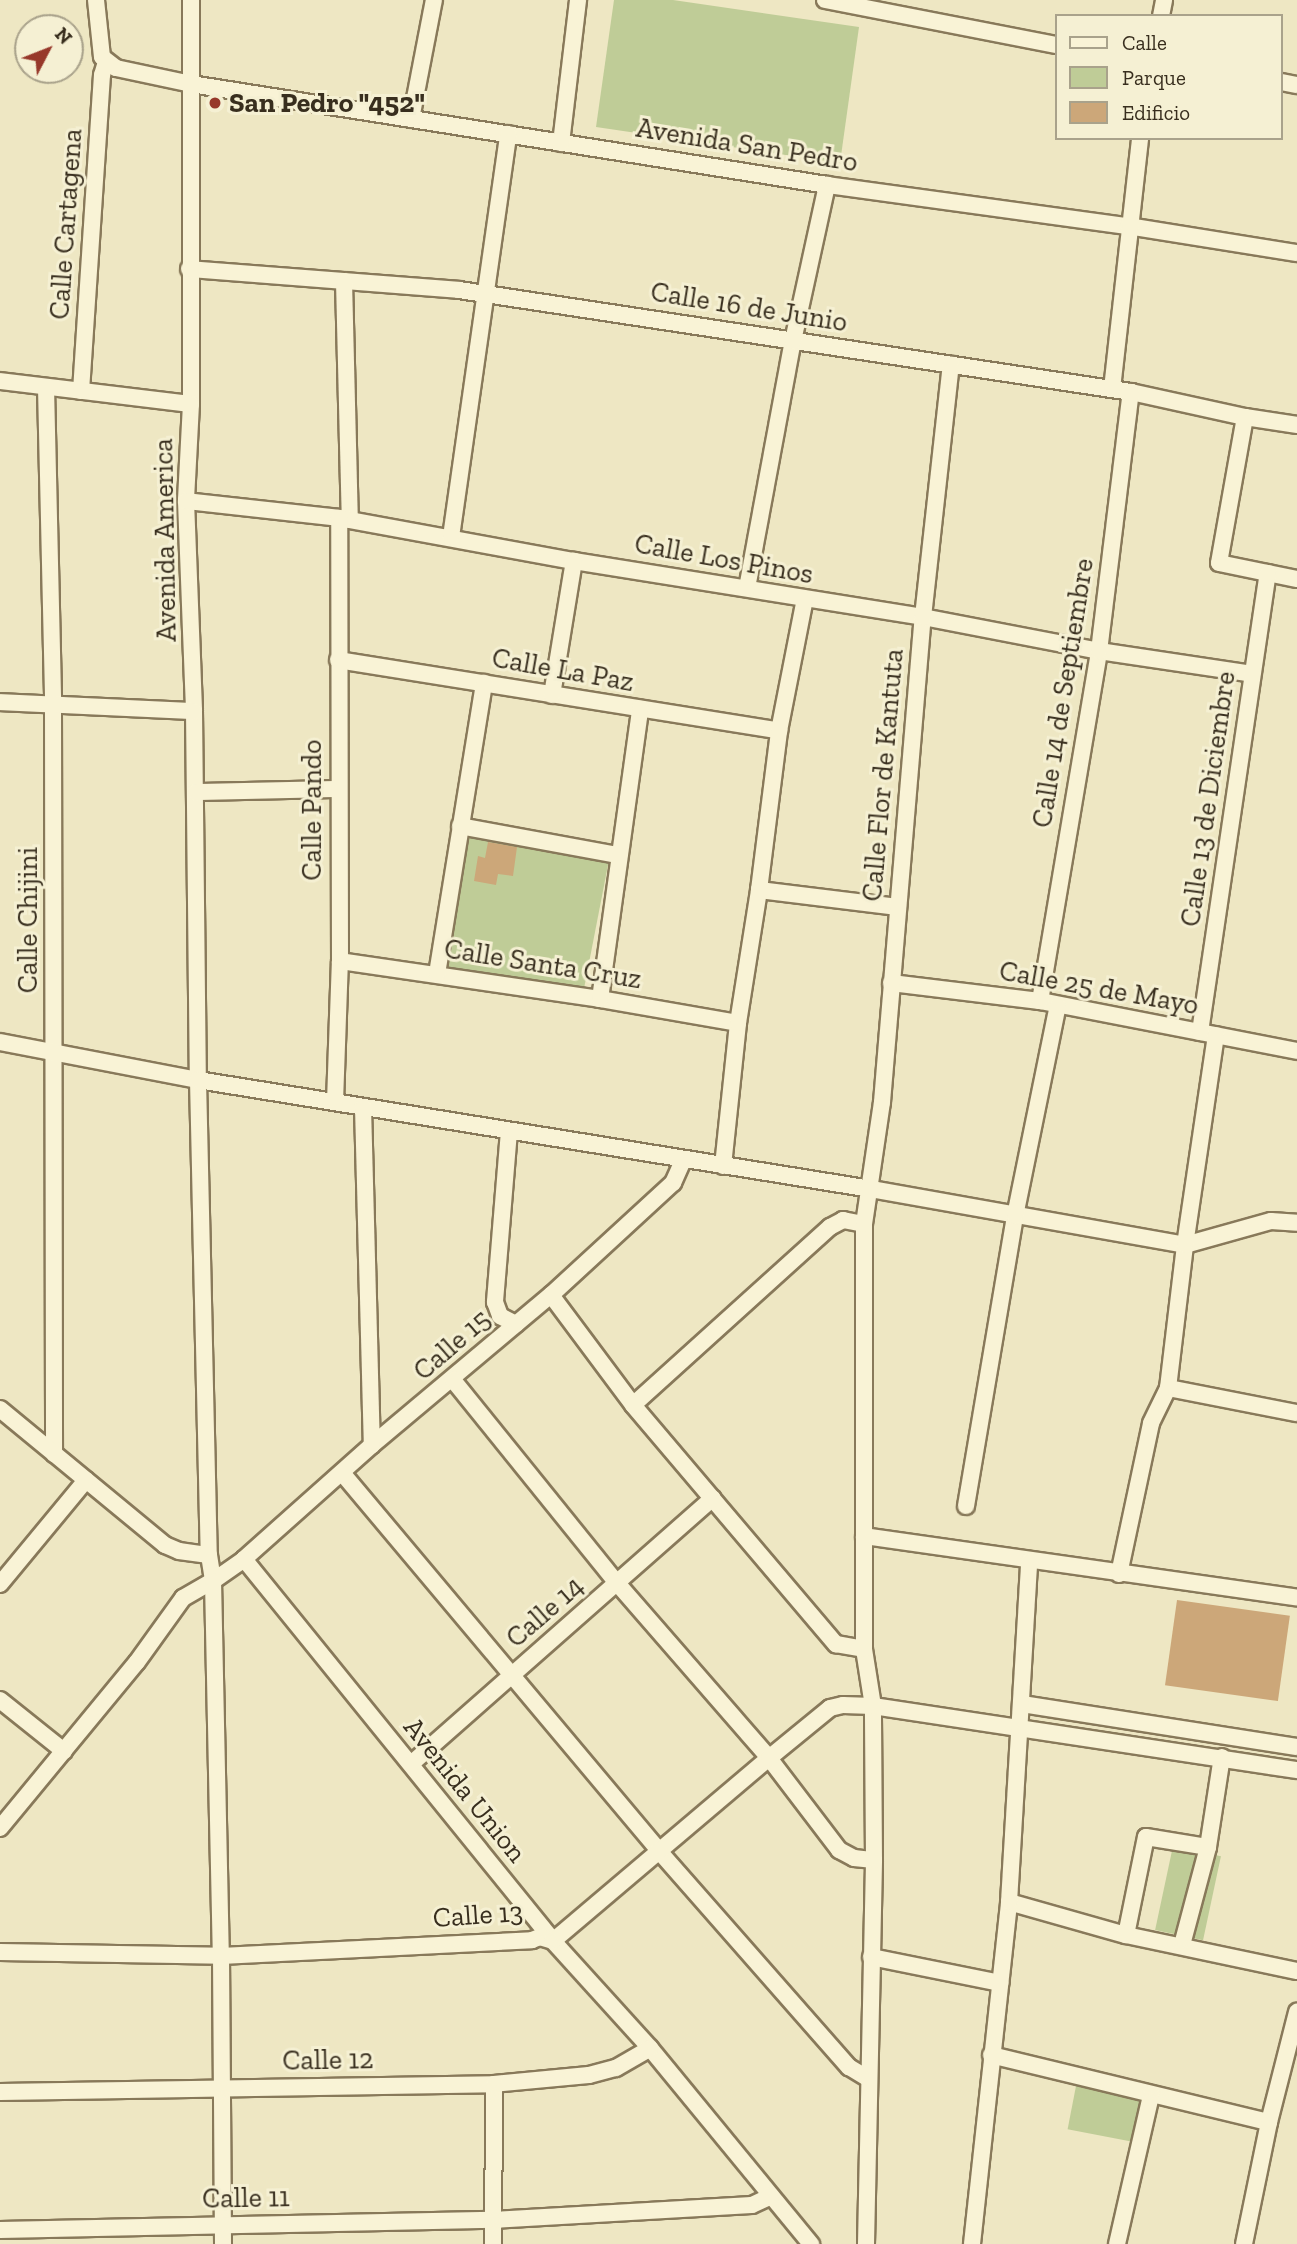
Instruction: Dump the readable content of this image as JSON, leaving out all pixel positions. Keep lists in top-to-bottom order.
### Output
{
  "streets": {
    "street": [
      "Avenida San Pedro",
      "Calle Cartagena",
      "Calle 16 de Junio",
      "Avenida America",
      "Calle Los Pinos",
      "Calle La Paz",
      "Calle 14 de Septiembre",
      "Calle Flor de Kantuta",
      "Calle 13 de Diciembre",
      "Calle Pando",
      "Calle Chijini",
      "Calle Santa Cruz",
      "Calle 25 de Mayo",
      "Calle 15",
      "Calle 14",
      "Avenida Union",
      "Calle 13",
      "Calle 12",
      "Calle 11"
    ]
  },
  "crossings": [
    ["Avenida San Pedro", "Calle Cartagena"],
    ["Avenida San Pedro", "Avenida America"],
    ["Calle 16 de Junio", "Avenida America"],
    ["Calle 16 de Junio", "Calle 14 de Septiembre"],
    ["Calle 16 de Junio", "Calle Flor de Kantuta"],
    ["Calle 16 de Junio", "Calle Pando"],
    ["Avenida America", "Calle Los Pinos"],
    ["Avenida America", "Calle 15"],
    ["Avenida America", "Calle 13"],
    ["Avenida America", "Calle 12"],
    ["Avenida America", "Calle 11"],
    ["Calle Los Pinos", "Calle 14 de Septiembre"],
    ["Calle Los Pinos", "Calle Flor de Kantuta"],
    ["Calle Los Pinos", "Calle 13 de Diciembre"],
    ["Calle Los Pinos", "Calle Pando"],
    ["Calle La Paz", "Calle Pando"],
    ["Calle 14 de Septiembre", "Calle 25 de Mayo"],
    ["Calle Flor de Kantuta", "Calle 25 de Mayo"],
    ["Calle Flor de Kantuta", "Calle 13"],
    ["Calle 13 de Diciembre", "Calle 25 de Mayo"],
    ["Calle Pando", "Calle Santa Cruz"],
    ["Calle 15", "Avenida Union"],
    ["Calle 14", "Avenida Union"],
    ["Avenida Union", "Calle 13"],
    ["Avenida Union", "Calle 12"],
    ["Avenida Union", "Calle 11"]
  ],
  "places": ["San Pedro \"452\""],
  "legend": ["Calle", "Parque", "Edificio"],
  "north": "top right"
}
